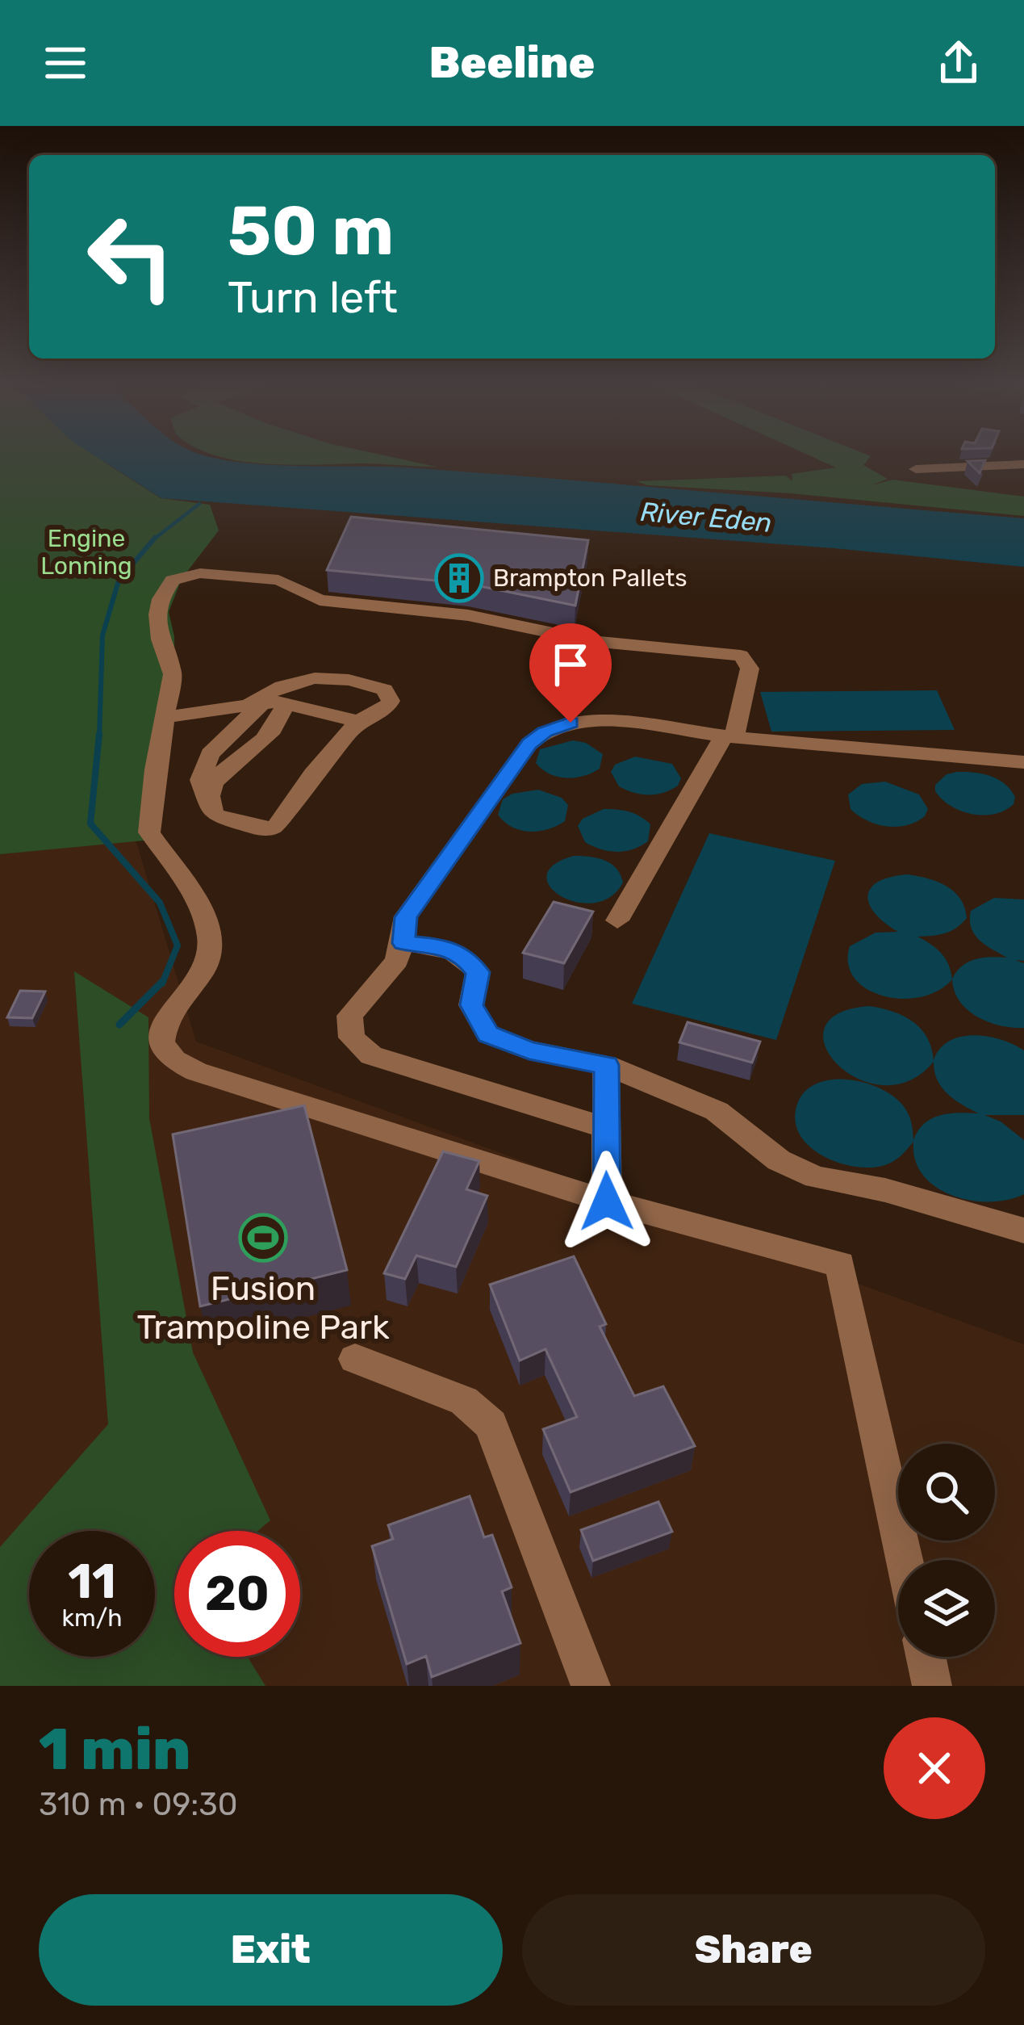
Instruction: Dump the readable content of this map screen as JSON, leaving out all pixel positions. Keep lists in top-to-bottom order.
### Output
{
  "water": ["River Eden"],
  "parks": ["Engine Lonning"],
  "places": {
    "building": ["Brampton Pallets"],
    "sports": ["Fusion Trampoline Park"]
  },
  "page": {
    "header": "Beeline",
    "turn": ["50 m", "Turn left"],
    "speed": "11 km/h",
    "limit": "20",
    "heading": ["1 min", "310 m · 09:30"],
    "buttons": ["Exit", "Share"]
  }
}
